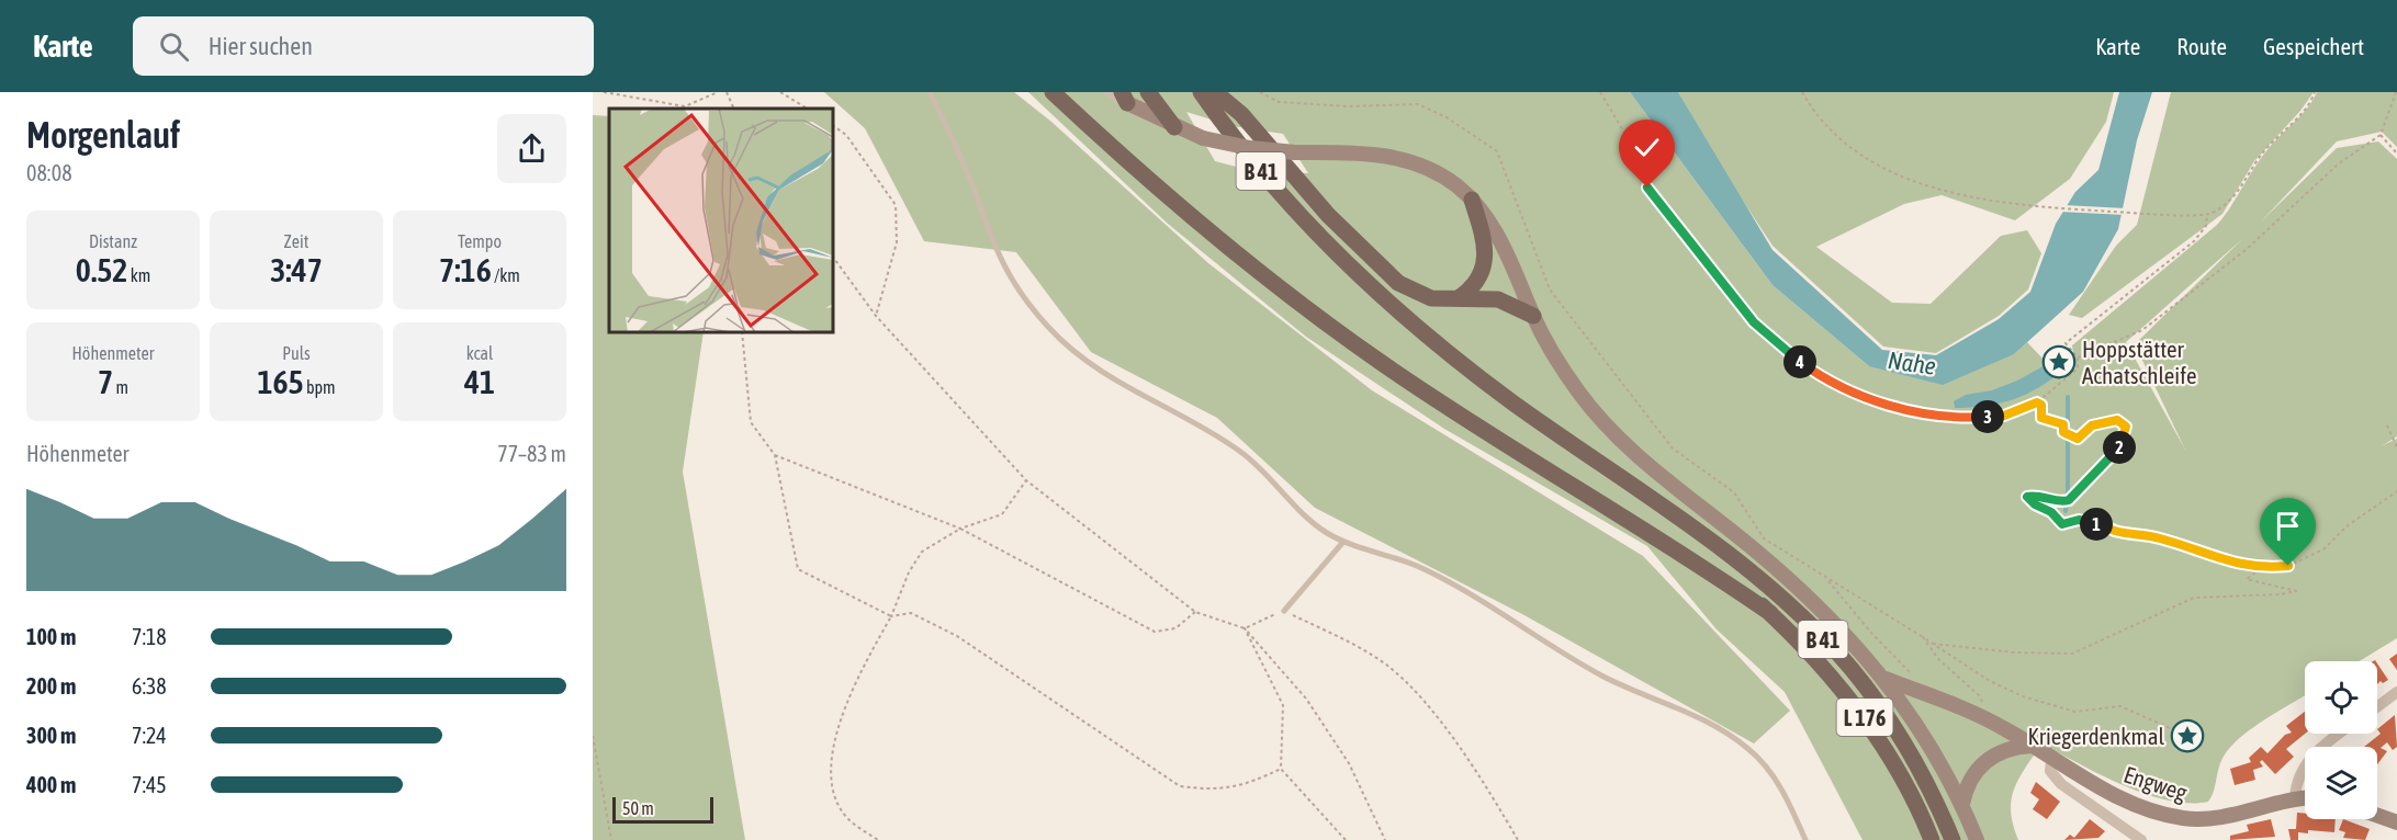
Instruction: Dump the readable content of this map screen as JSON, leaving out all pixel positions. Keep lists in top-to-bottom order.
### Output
{
  "streets": {
    "main road": ["B 41", "L 176", "Engweg"]
  },
  "crossings": [
    ["B 41", "L 176"],
    ["L 176", "Engweg"]
  ],
  "water": ["Nahe"],
  "places": {
    "place": ["Hoppstätter Achatschleife", "Kriegerdenkmal"]
  },
  "scale_bar": "50 m",
  "page": {
    "header": "Karte",
    "search": "Hier suchen",
    "nav": ["Karte", "Route", "Gespeichert"],
    "heading": ["Morgenlauf", "08:08"],
    "stats": [
      ["Distanz", "0.52 km"],
      ["Zeit", "3:47"],
      ["Tempo", "7:16 /km"],
      ["Höhenmeter", "7 m"],
      ["Puls", "165 bpm"],
      ["kcal", "41"]
    ],
    "pins": [
      "4",
      "3",
      "2",
      "1"
    ],
    "chart": ["Höhenmeter", "77–83 m"],
    "list": [
      {
        "name": "100 m",
        "note": "7:18"
      },
      {
        "name": "200 m",
        "note": "6:38"
      },
      {
        "name": "300 m",
        "note": "7:24"
      },
      {
        "name": "400 m",
        "note": "7:45"
      }
    ],
    "scale": "50 m"
  }
}
